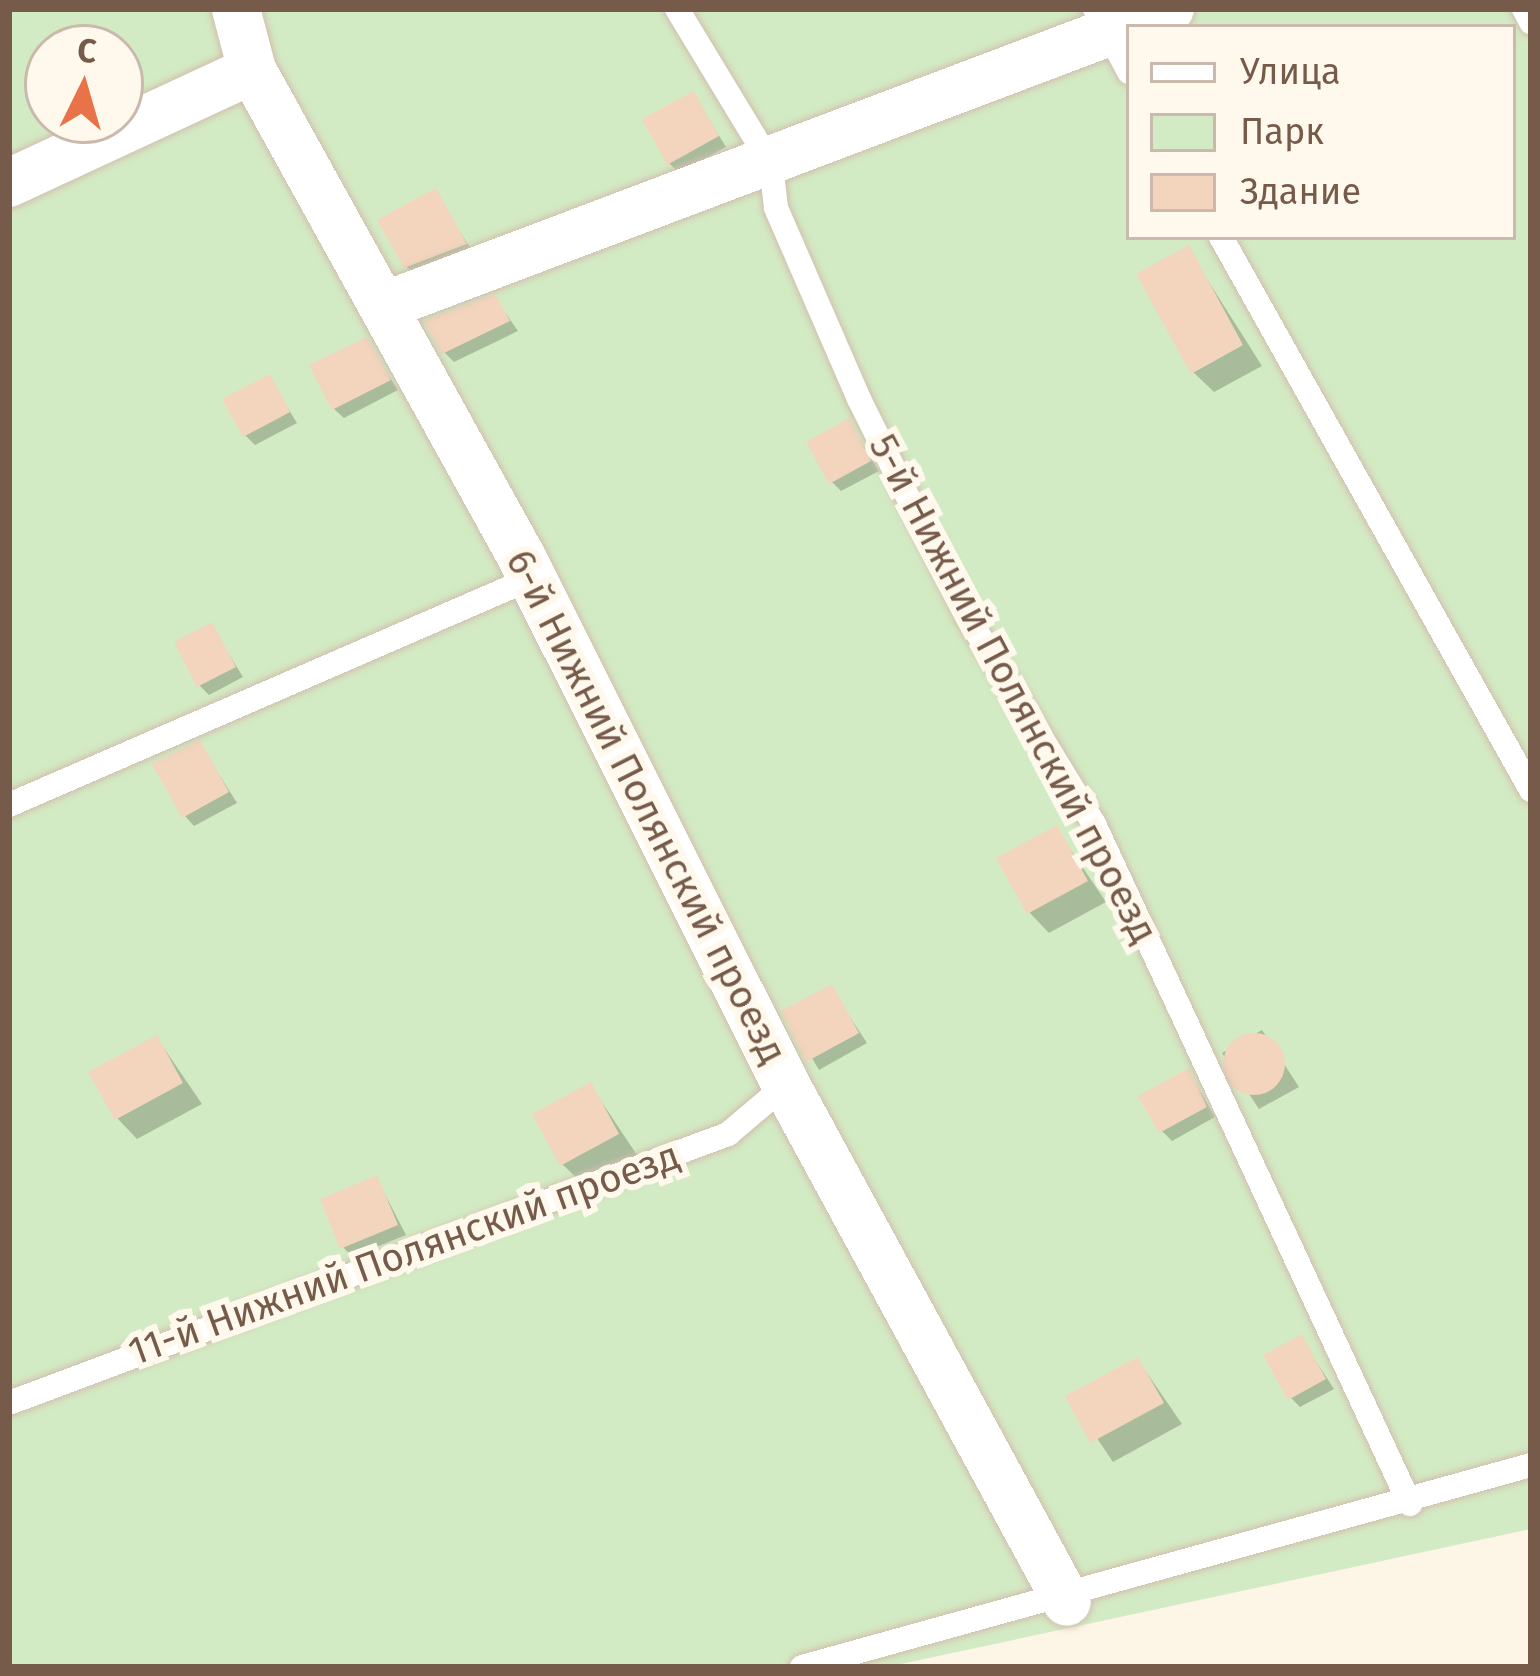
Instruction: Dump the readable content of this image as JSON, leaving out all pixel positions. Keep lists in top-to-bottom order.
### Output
{
  "streets": {
    "street": ["6-й Нижний Полянский проезд"],
    "lane": ["5-й Нижний Полянский проезд", "11-й Нижний Полянский проезд"]
  },
  "crossings": [
    ["6-й Нижний Полянский проезд", "11-й Нижний Полянский проезд"]
  ],
  "legend": ["Улица", "Парк", "Здание"],
  "north": "top"
}
